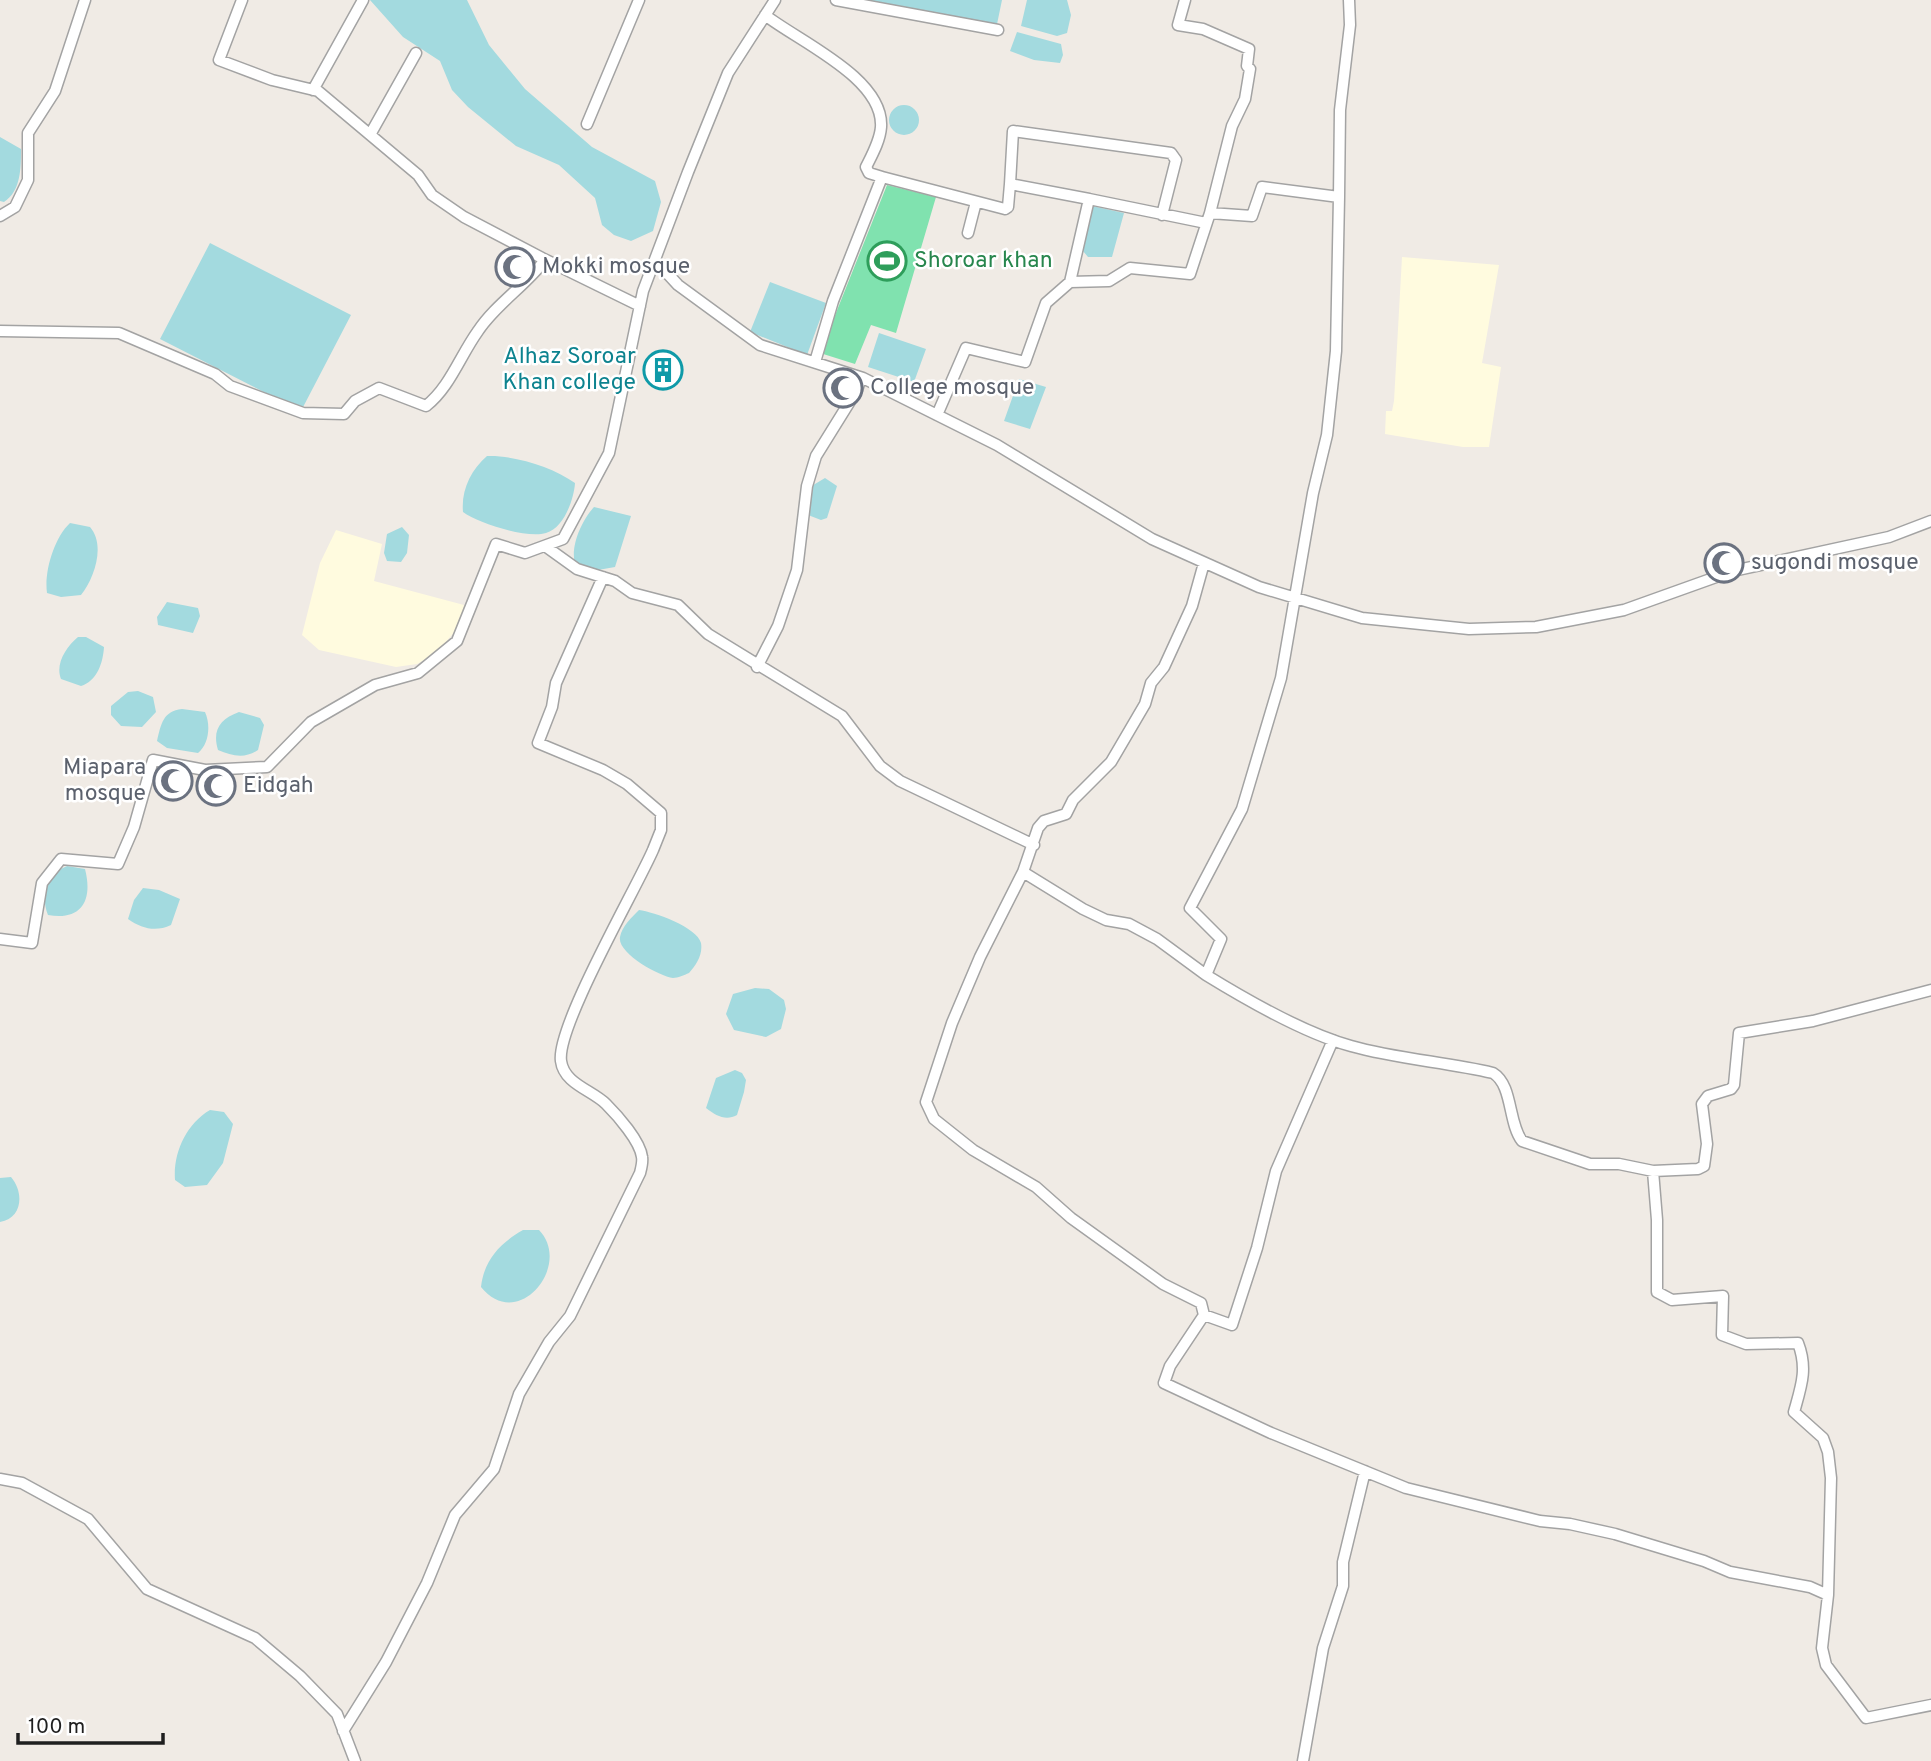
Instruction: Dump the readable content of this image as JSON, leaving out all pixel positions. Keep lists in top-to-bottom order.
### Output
{
  "places": {
    "sports": ["Shoroar khan"],
    "mosque": [
      "Mokki mosque",
      "College mosque",
      "sugondi mosque",
      "Miapara mosque",
      "Eidgah"
    ],
    "building": ["Alhaz Soroar Khan college"]
  },
  "scale_bar": "100 m"
}
